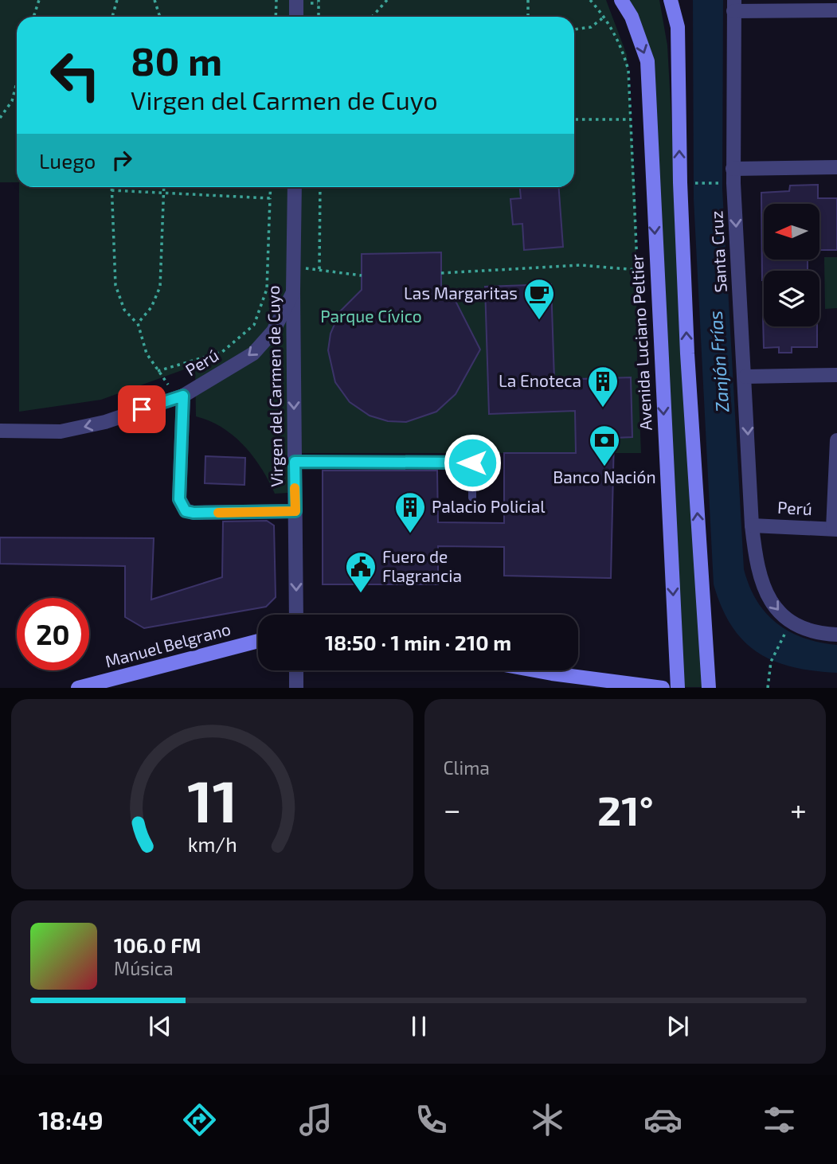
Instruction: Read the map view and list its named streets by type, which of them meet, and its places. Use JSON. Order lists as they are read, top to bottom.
{
  "streets": {
    "main road": ["Avenida Luciano Peltier", "Manuel Belgrano"],
    "street": ["Santa Cruz", "Perú", "Virgen del Carmen de Cuyo"]
  },
  "crossings": [
    ["Santa Cruz", "Perú"],
    ["Perú", "Virgen del Carmen de Cuyo"]
  ],
  "one_way": ["Santa Cruz", "Perú", "Virgen del Carmen de Cuyo"],
  "water": ["Zanjón Frías"],
  "parks": ["Parque Cívico"],
  "places": {
    "cafe": ["Las Margaritas"],
    "building": ["La Enoteca", "Palacio Policial"],
    "bank": ["Banco Nación"],
    "public building": ["Fuero de Flagrancia"]
  },
  "north": "left",
  "page": {
    "turn": ["80 m", "Virgen del Carmen de Cuyo"],
    "then": "Luego",
    "limit": "20",
    "trip": "18:50 · 1 min · 210 m",
    "tile": "Clima",
    "heat": ["−", "21°", "+"],
    "song": ["106.0 FM", "Música"],
    "tabs": "18:49",
    "gauge": ["11", "km/h"]
  }
}
